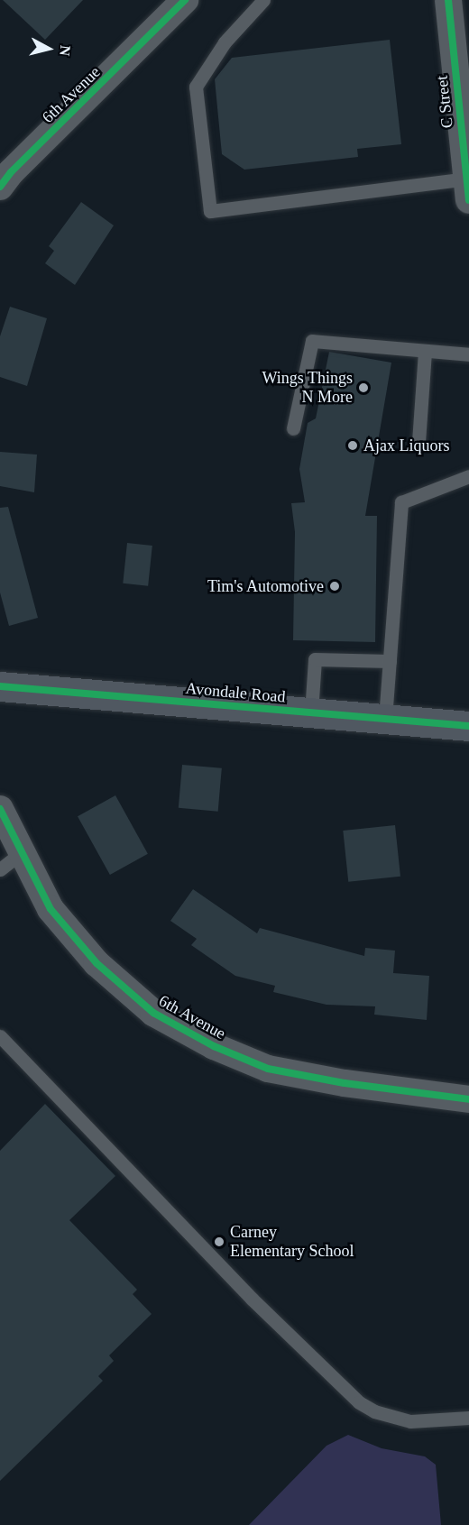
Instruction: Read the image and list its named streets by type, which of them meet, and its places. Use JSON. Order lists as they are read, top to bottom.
{
  "streets": {
    "street": ["6th Avenue", "C Street", "Avondale Road"]
  },
  "places": [
    "Wings Things N More",
    "Ajax Liquors",
    "Tim's Automotive",
    "Carney Elementary School"
  ],
  "north": "right"
}
